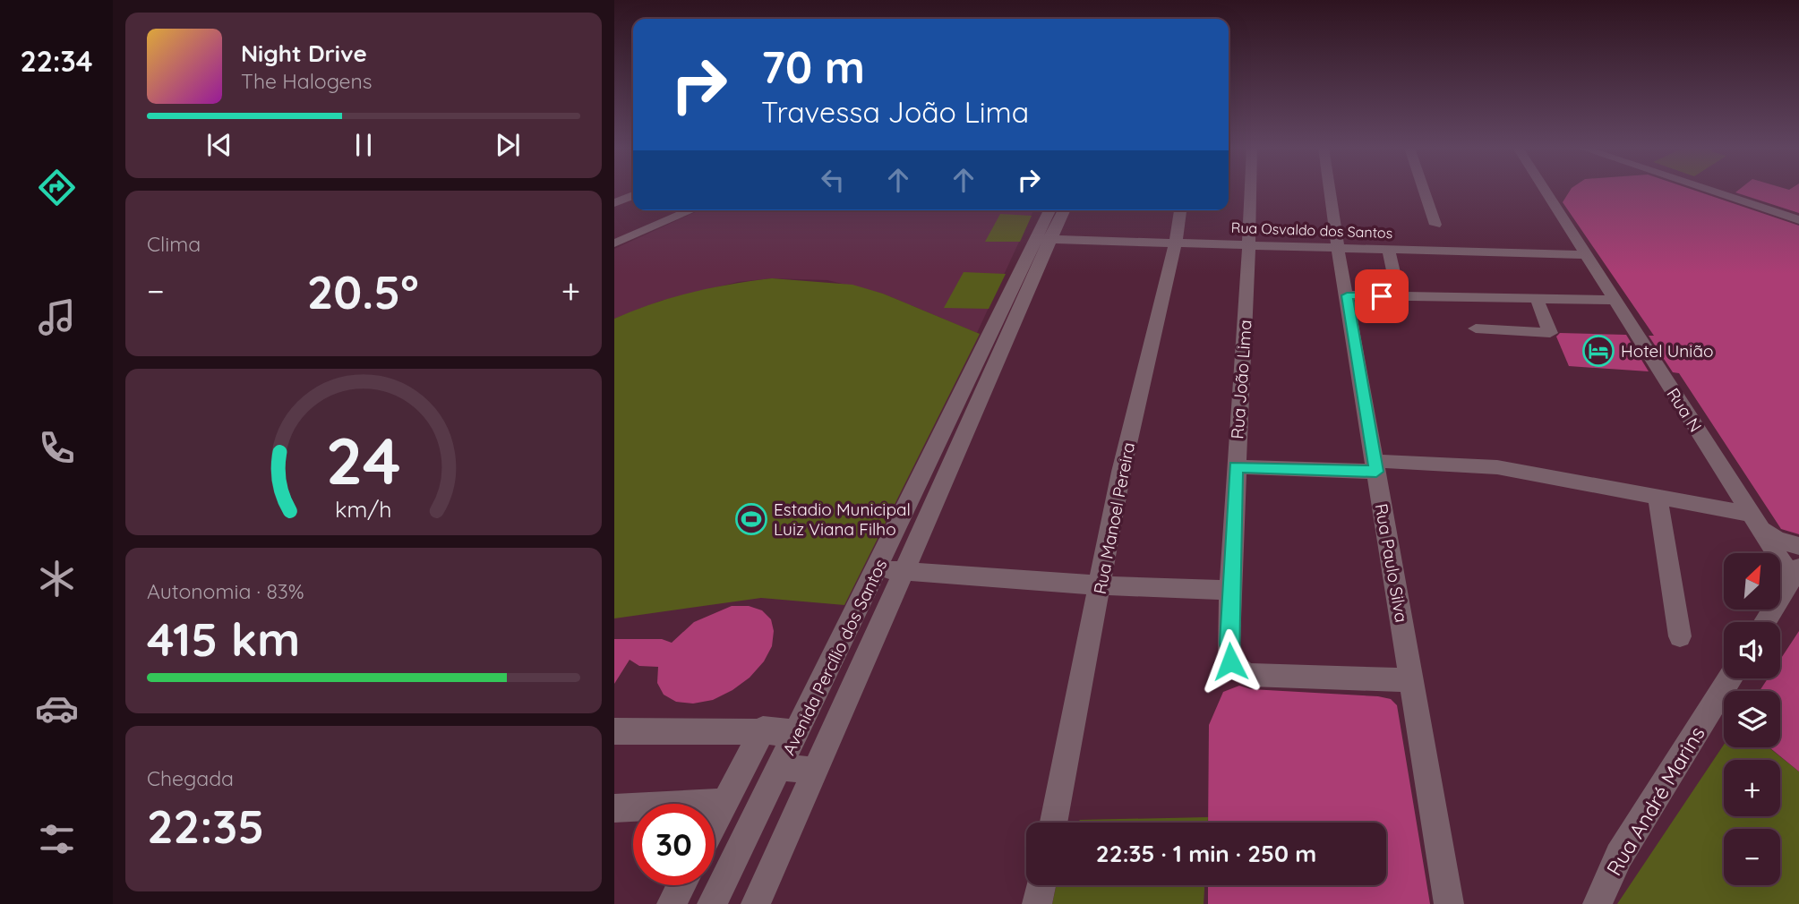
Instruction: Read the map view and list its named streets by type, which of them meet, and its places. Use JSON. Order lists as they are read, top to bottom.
{
  "streets": {
    "street": [
      "Rua Osvaldo dos Santos",
      "Rua João Lima",
      "Rua N",
      "Rua Manoel Pereira",
      "Rua Paulo Silva",
      "Avenida Percílio dos Santos",
      "Rua André Marins"
    ]
  },
  "crossings": [
    ["Rua Osvaldo dos Santos", "Rua João Lima"],
    ["Rua Osvaldo dos Santos", "Rua N"],
    ["Rua Osvaldo dos Santos", "Rua Manoel Pereira"],
    ["Rua Osvaldo dos Santos", "Rua Paulo Silva"],
    ["Rua Osvaldo dos Santos", "Avenida Percílio dos Santos"],
    ["Rua João Lima", "Rua Paulo Silva"]
  ],
  "places": {
    "hotel": ["Hotel União"],
    "sports": ["Estadio Municipal Luiz Viana Filho"]
  },
  "north": "top right",
  "page": {
    "tabs": "22:34",
    "turn": ["70 m", "Travessa João Lima"],
    "song": ["Night Drive", "The Halogens"],
    "tile": [
      "Clima",
      ["Autonomia · 83%", "415 km"],
      ["Chegada", "22:35"]
    ],
    "heat": ["−", "20.5°", "+"],
    "map_buttons": ["+", "−"],
    "limit": "30",
    "trip": "22:35 · 1 min · 250 m",
    "gauge": ["24", "km/h"]
  }
}
